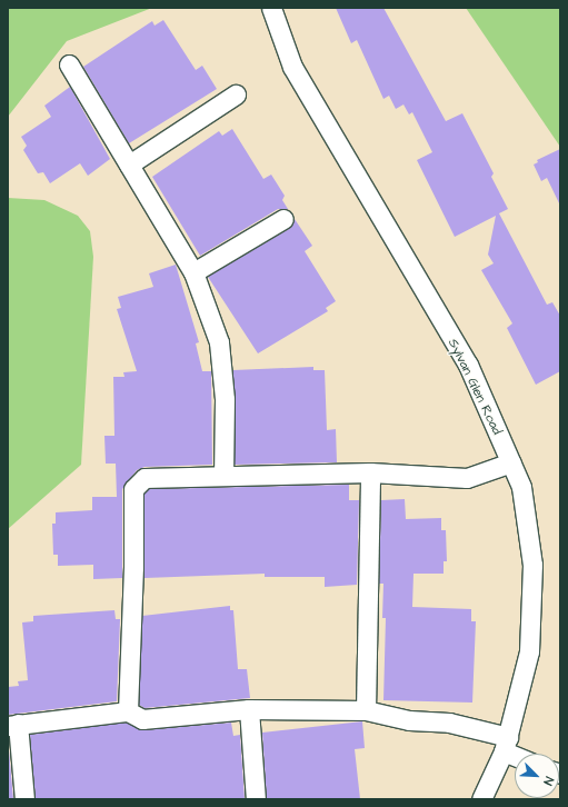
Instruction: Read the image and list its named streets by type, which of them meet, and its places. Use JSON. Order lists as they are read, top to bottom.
{
  "streets": {
    "street": ["Sylvan Glen Road"]
  },
  "north": "bottom right"
}
